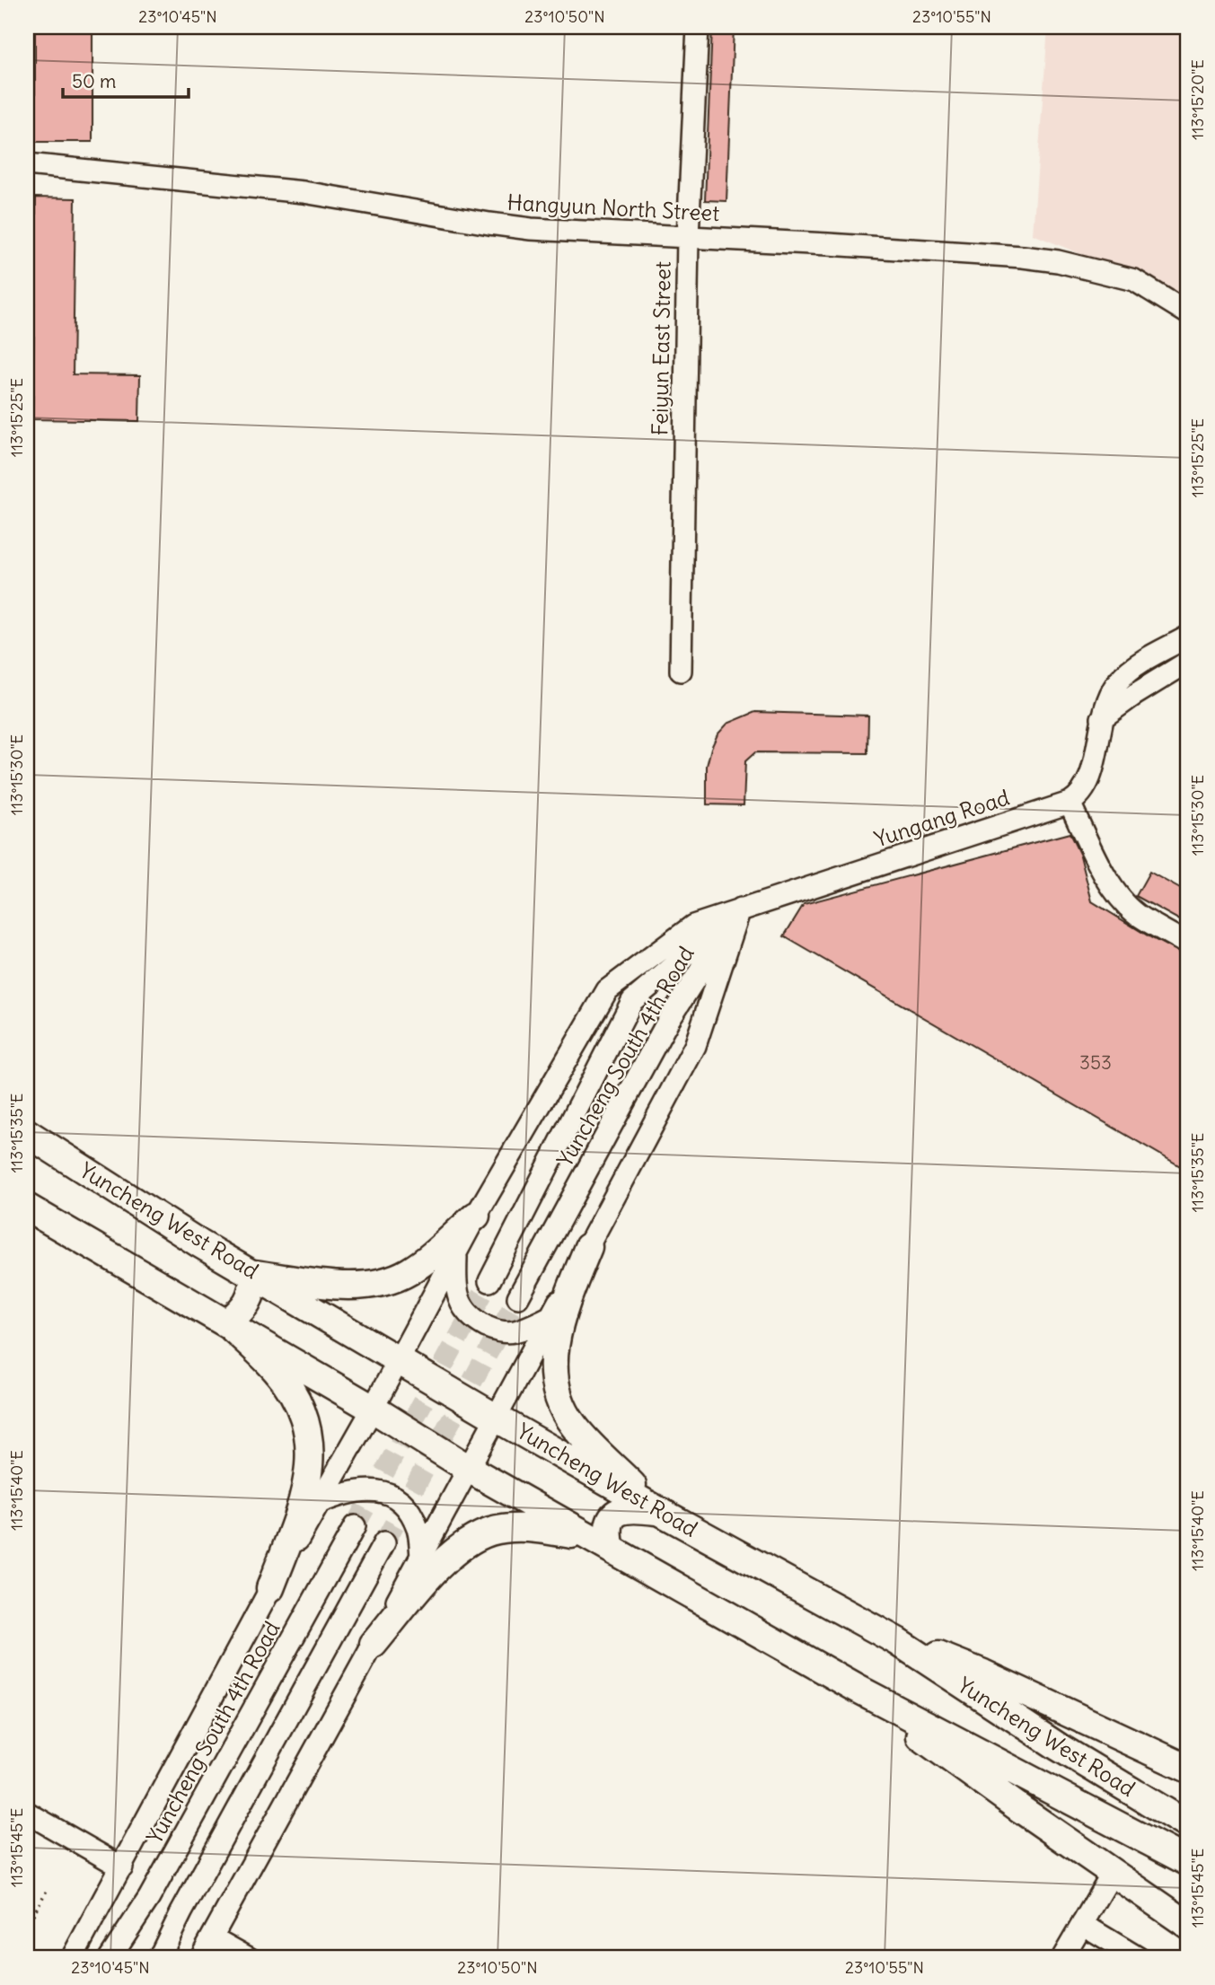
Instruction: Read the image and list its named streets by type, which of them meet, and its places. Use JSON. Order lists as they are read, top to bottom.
{
  "streets": {
    "main road": ["Yuncheng West Road"],
    "street": [
      "Hangyun North Street",
      "Feiyun East Street",
      "Yungang Road",
      "Yuncheng South 4th Road"
    ]
  },
  "crossings": [
    ["Hangyun North Street", "Feiyun East Street"],
    ["Yungang Road", "Yuncheng South 4th Road"],
    ["Yungang Road", "Yuncheng West Road"]
  ],
  "house_numbers": ["353"],
  "scale_bar": "50 m",
  "coordinates": [
    "23°10'45\"N",
    "23°10'50\"N",
    "23°10'55\"N",
    "113°15'20\"E",
    "113°15'25\"E",
    "113°15'30\"E",
    "113°15'35\"E",
    "113°15'40\"E",
    "113°15'45\"E"
  ]
}
